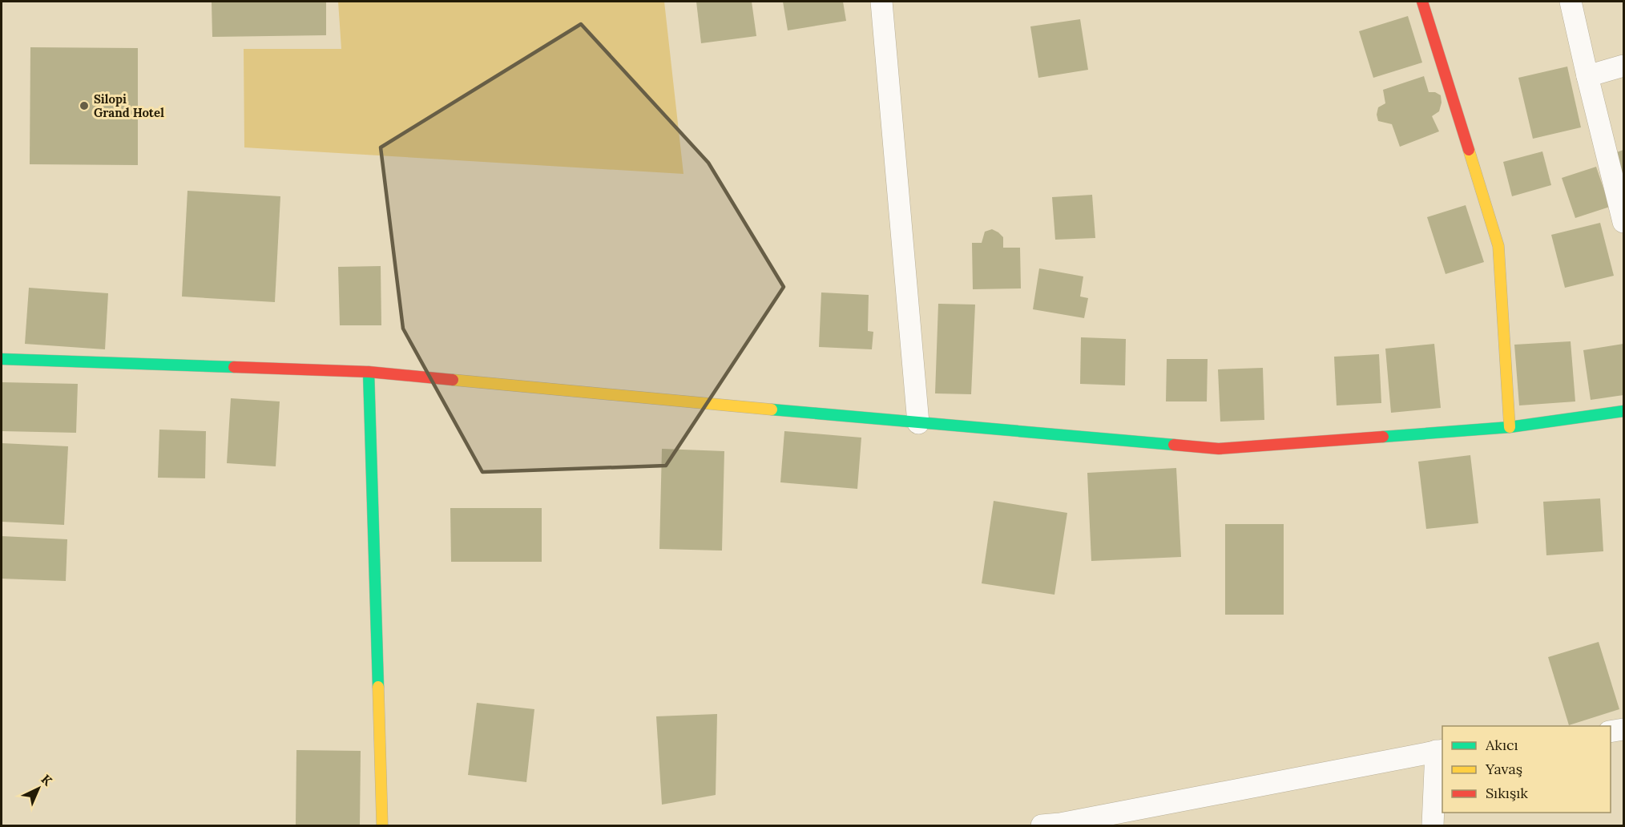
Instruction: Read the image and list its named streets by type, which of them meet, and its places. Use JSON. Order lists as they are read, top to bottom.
{
  "places": ["Silopi Grand Hotel"],
  "legend": ["Akıcı", "Yavaş", "Sıkışık"],
  "north": "top right"
}
